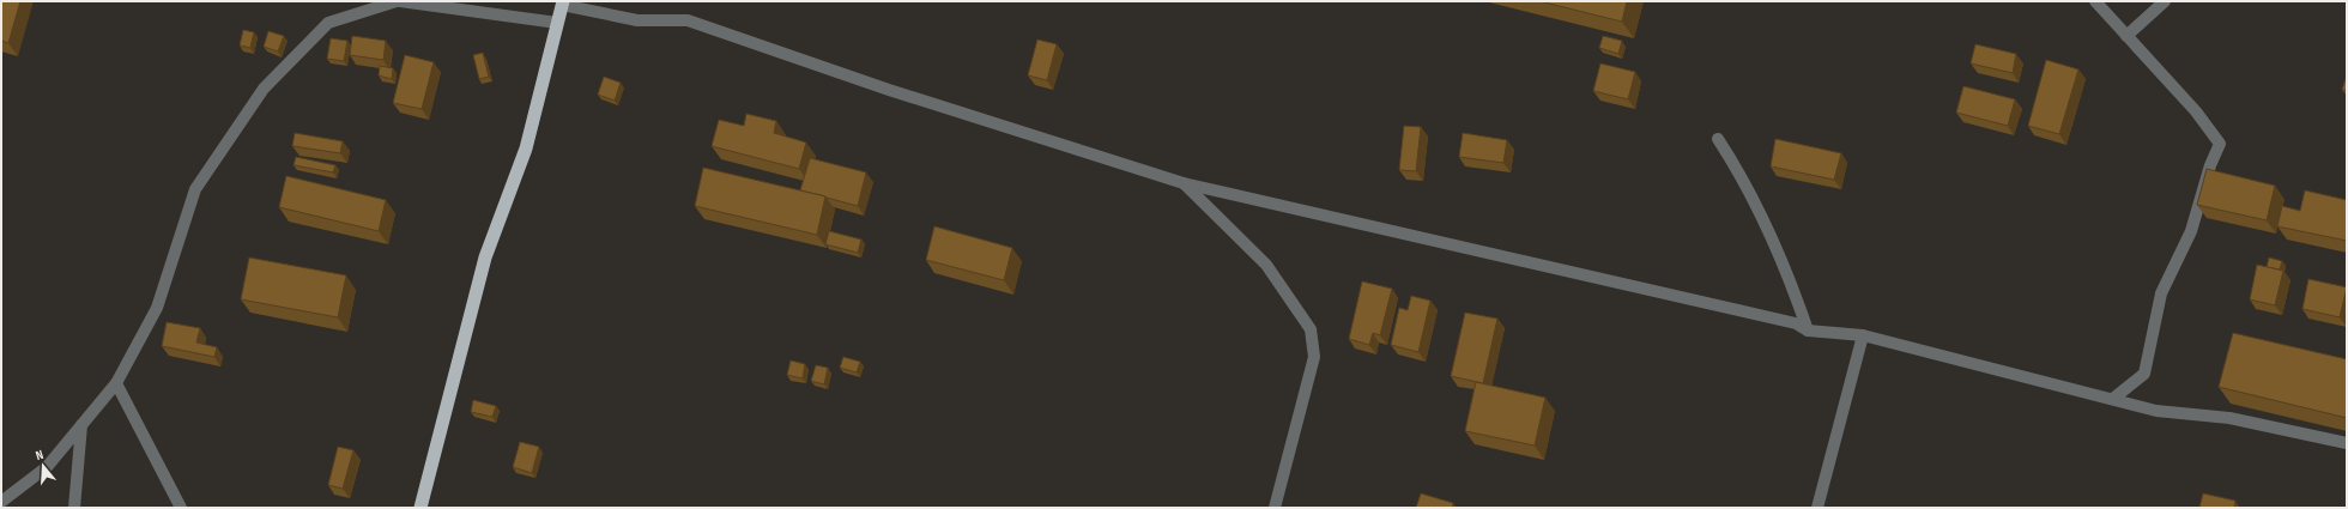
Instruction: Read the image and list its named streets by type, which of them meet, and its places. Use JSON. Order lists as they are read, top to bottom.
{
  "north": "top"
}
